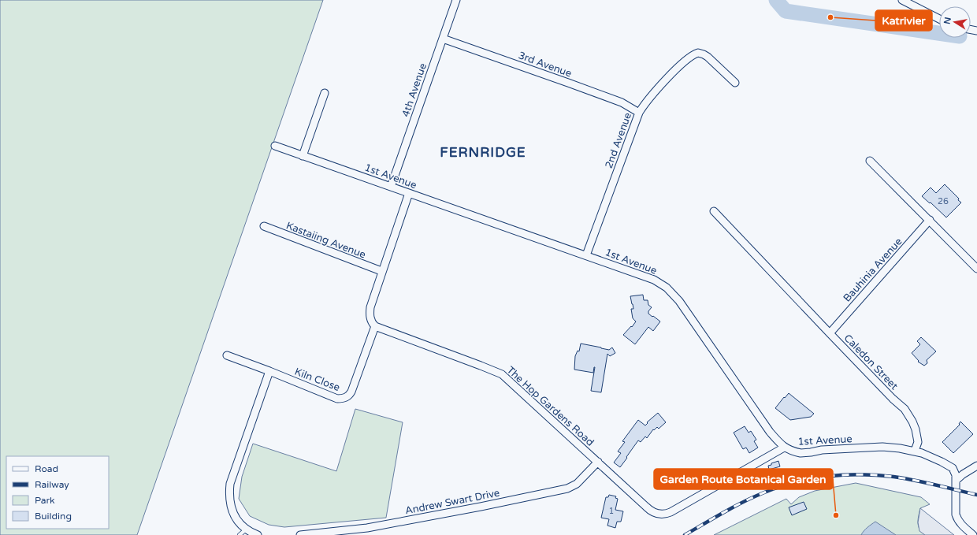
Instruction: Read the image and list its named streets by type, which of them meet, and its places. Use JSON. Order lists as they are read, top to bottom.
{
  "streets": {
    "street": [
      "3rd Avenue",
      "4th Avenue",
      "2nd Avenue",
      "1st Avenue",
      "Kastaiing Avenue",
      "Bauhinia Avenue",
      "Caledon Street",
      "Kiln Close",
      "The Hop Gardens Road",
      "Andrew Swart Drive"
    ]
  },
  "crossings": [
    ["3rd Avenue", "4th Avenue"],
    ["3rd Avenue", "2nd Avenue"],
    ["4th Avenue", "1st Avenue"],
    ["2nd Avenue", "1st Avenue"],
    ["1st Avenue", "Caledon Street"],
    ["1st Avenue", "The Hop Gardens Road"],
    ["Bauhinia Avenue", "Caledon Street"],
    ["Kiln Close", "The Hop Gardens Road"],
    ["The Hop Gardens Road", "Andrew Swart Drive"]
  ],
  "districts": ["FERNRIDGE"],
  "places": ["Katrivier", "Garden Route Botanical Garden"],
  "house_numbers": ["26", "1"],
  "legend": [
    "Road",
    "Railway",
    "Park",
    "Building"
  ],
  "north": "left"
}
